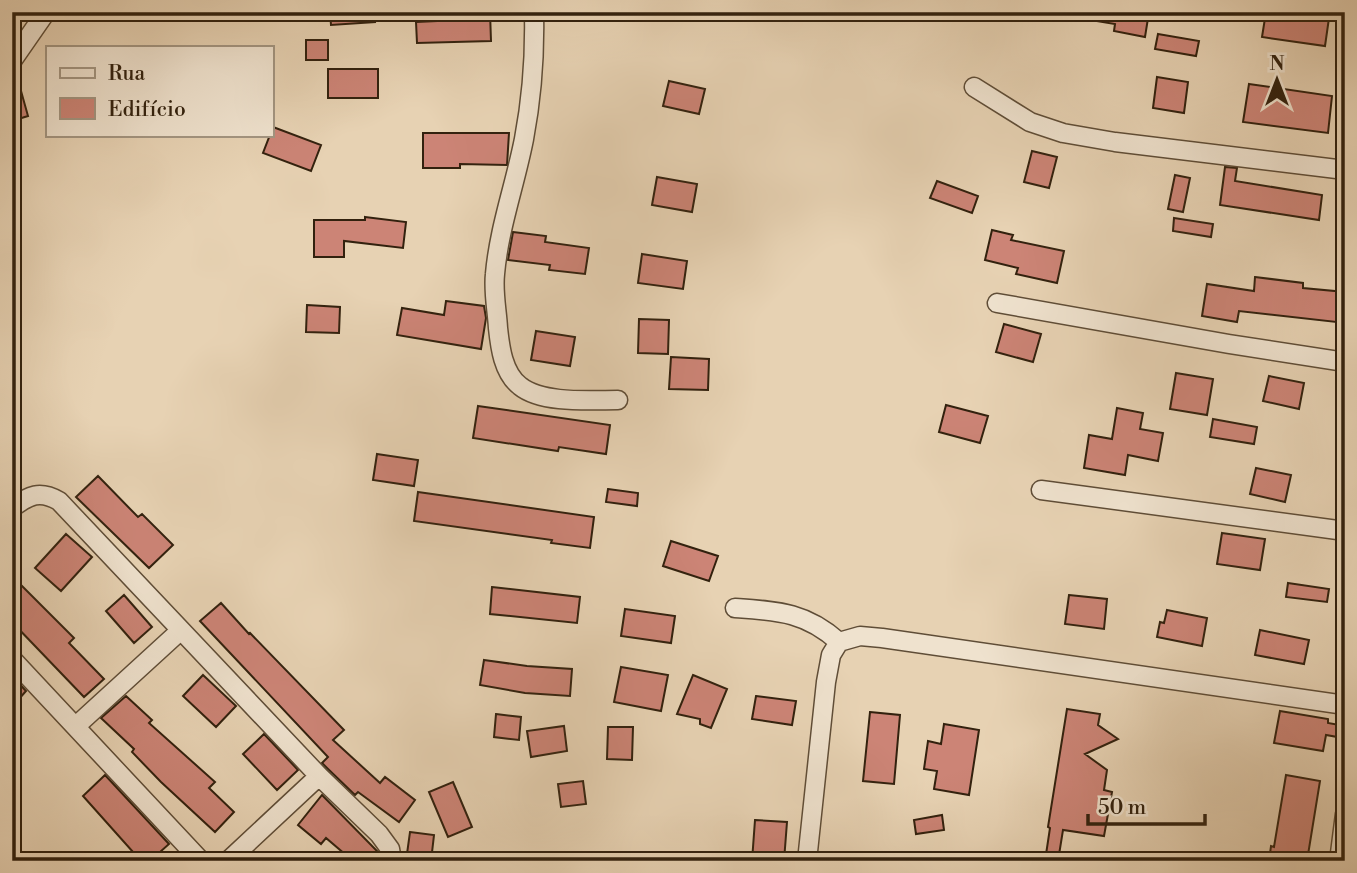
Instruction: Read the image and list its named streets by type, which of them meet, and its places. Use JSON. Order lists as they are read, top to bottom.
{
  "legend": ["Rua", "Edifício"],
  "scale_bar": "50 m",
  "north": "top"
}
